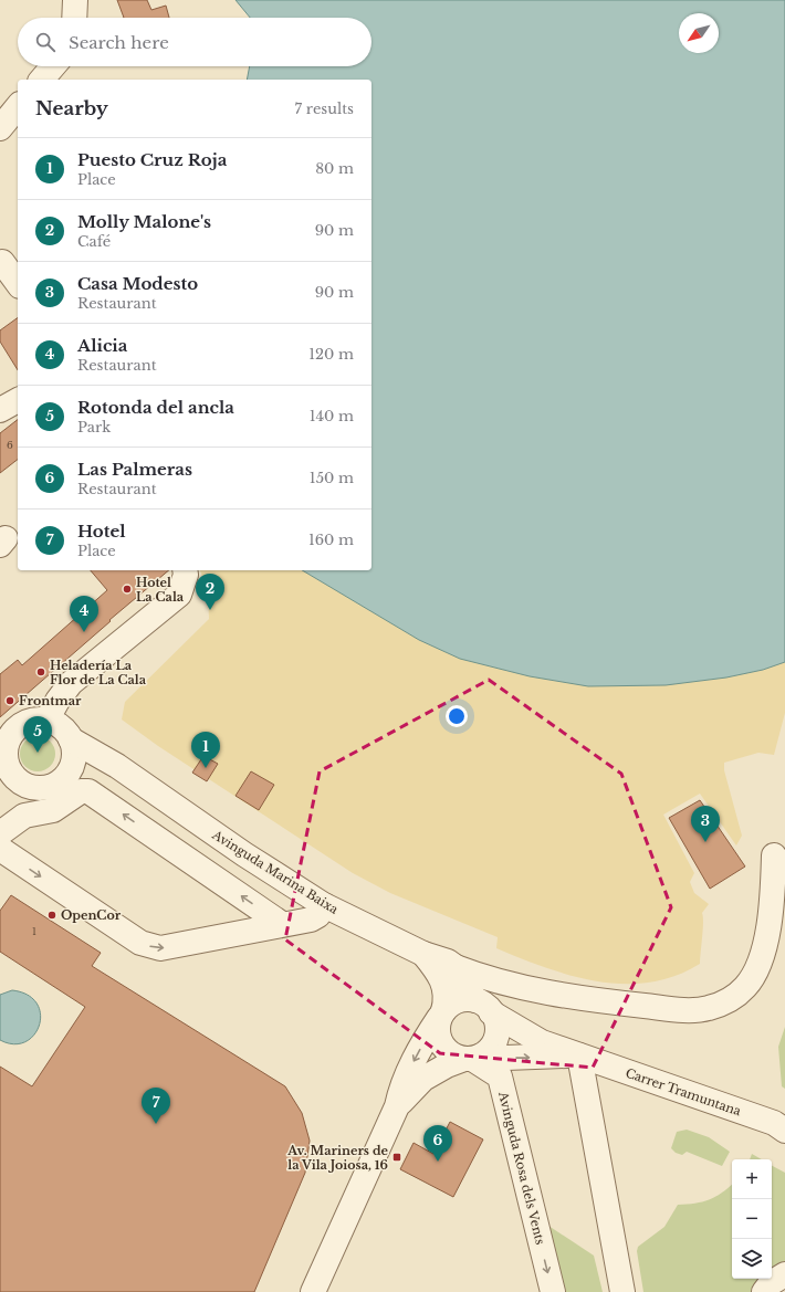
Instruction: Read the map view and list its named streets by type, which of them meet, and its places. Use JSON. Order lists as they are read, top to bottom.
{
  "streets": {
    "street": ["Avinguda Marina Baixa", "Carrer Tramuntana", "Avinguda Rosa dels Vents"]
  },
  "crossings": [
    ["Carrer Tramuntana", "Avinguda Rosa dels Vents"]
  ],
  "places": {
    "other": [
      "Hotel La Cala",
      "Heladería La Flor de La Cala",
      "Frontmar",
      "OpenCor"
    ],
    "transit": ["Av. Mariners de la Vila Joiosa, 16"]
  },
  "house_numbers": ["6", "1"],
  "north": "bottom left",
  "page": {
    "search": "Search here",
    "heading": ["Nearby", "7 results"],
    "list": [
      {
        "mark": "1",
        "name": "Puesto Cruz Roja",
        "note": "Place",
        "value": "80 m"
      },
      {
        "mark": "2",
        "name": "Molly Malone's",
        "note": "Café",
        "value": "90 m"
      },
      {
        "mark": "3",
        "name": "Casa Modesto",
        "note": "Restaurant",
        "value": "90 m"
      },
      {
        "mark": "4",
        "name": "Alicia",
        "note": "Restaurant",
        "value": "120 m"
      },
      {
        "mark": "5",
        "name": "Rotonda del ancla",
        "note": "Park",
        "value": "140 m"
      },
      {
        "mark": "6",
        "name": "Las Palmeras",
        "note": "Restaurant",
        "value": "150 m"
      },
      {
        "mark": "7",
        "name": "Hotel",
        "note": "Place",
        "value": "160 m"
      }
    ],
    "pins": [
      "2",
      "4",
      "5",
      "1",
      "3",
      "7",
      "6"
    ],
    "map_buttons": ["+", "−"]
  }
}
